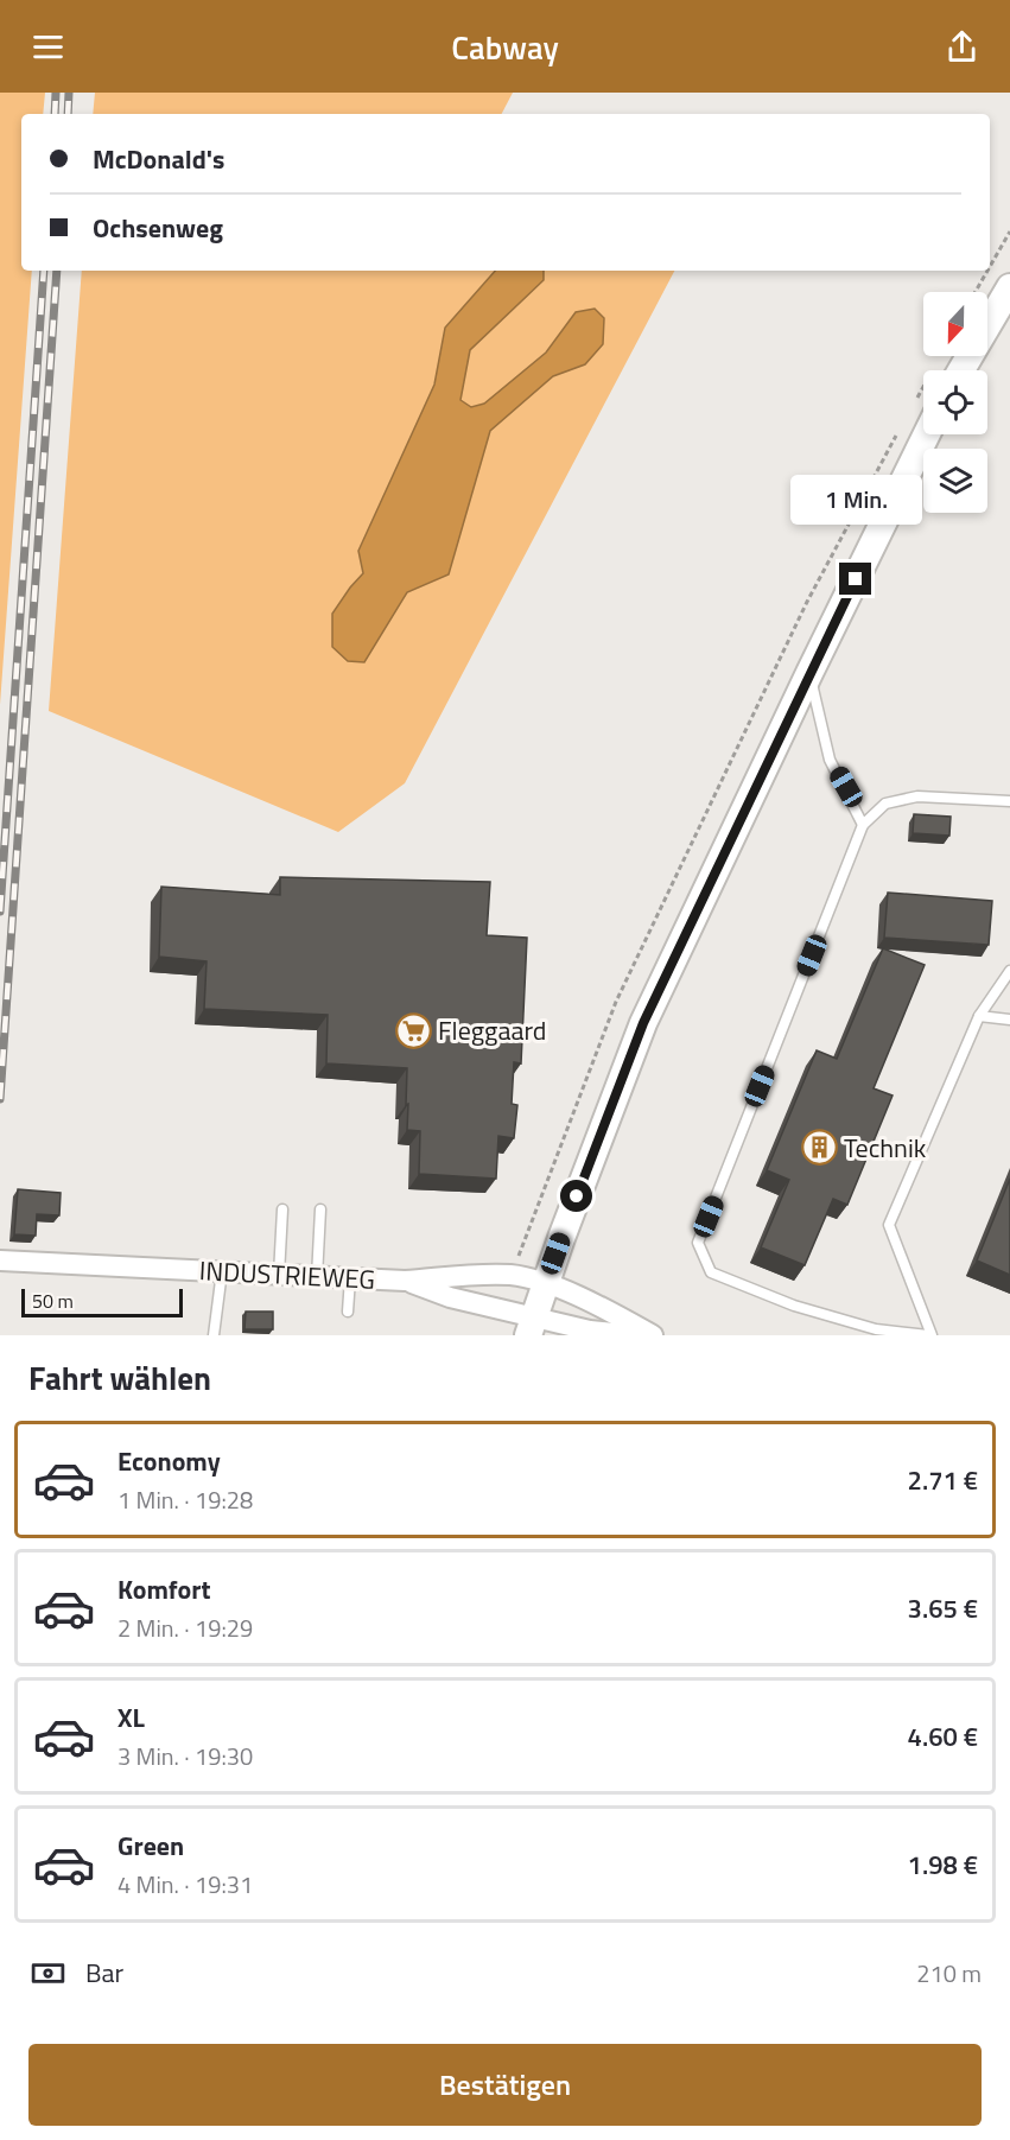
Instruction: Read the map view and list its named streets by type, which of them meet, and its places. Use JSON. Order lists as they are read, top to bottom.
{
  "streets": {
    "street": ["INDUSTRIEWEG"]
  },
  "places": {
    "supermarket": ["Fleggaard"],
    "building": ["Technik"]
  },
  "scale_bar": "50 m",
  "north": "bottom",
  "page": {
    "header": "Cabway",
    "banner": ["McDonald's", "Ochsenweg"],
    "bubble": "1 Min.",
    "scale": "50 m",
    "heading": "Fahrt wählen",
    "list": [
      {
        "name": "Economy",
        "note": "1 Min. · 19:28",
        "value": "2.71 €"
      },
      {
        "name": "Komfort",
        "note": "2 Min. · 19:29",
        "value": "3.65 €"
      },
      {
        "name": "XL",
        "note": "3 Min. · 19:30",
        "value": "4.60 €"
      },
      {
        "name": "Green",
        "note": "4 Min. · 19:31",
        "value": "1.98 €"
      }
    ],
    "pay": ["Bar", "210 m"],
    "buttons": "Bestätigen"
  }
}
